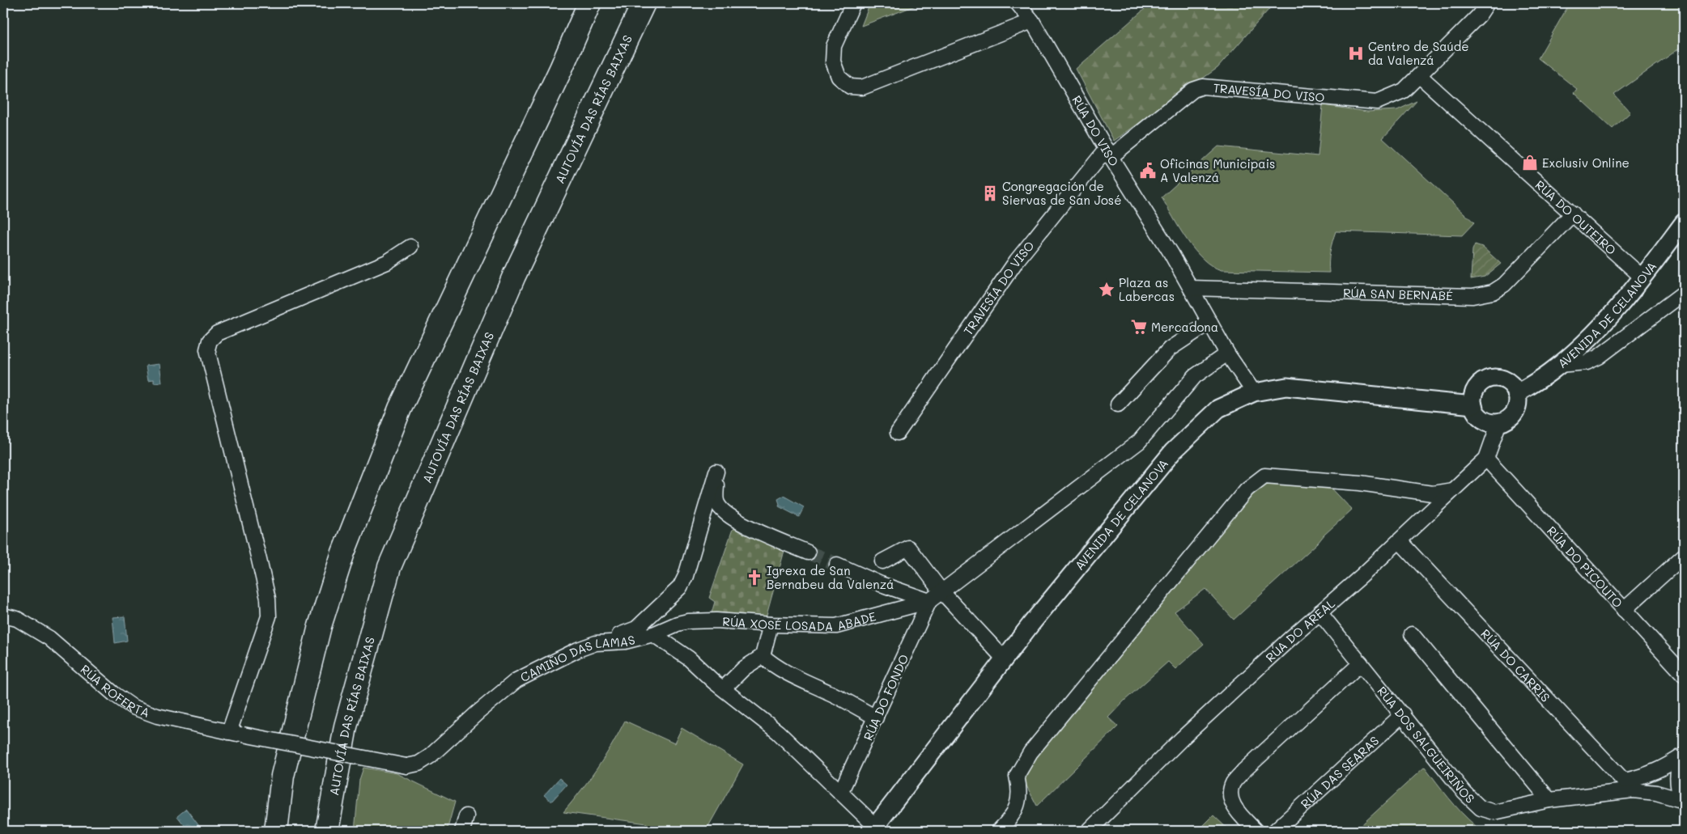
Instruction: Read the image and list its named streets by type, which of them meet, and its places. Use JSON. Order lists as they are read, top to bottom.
{
  "streets": {
    "highway": ["AUTOVÍA DAS RÍAS BAIXAS"],
    "street": [
      "TRAVESÍA DO VISO",
      "RÚA DO VISO",
      "RÚA DO OUTEIRO",
      "RÚA SAN BERNABÉ",
      "AVENIDA DE CELANOVA",
      "RÚA DO PICOUTO",
      "RÚA XOSÉ LOSADA ABADE",
      "RÚA DO AREAL",
      "CAMIÑO DAS LAMAS",
      "RÚA DO CARRIS",
      "RÚA ROFERTA",
      "RÚA DO FONDO",
      "RÚA DOS SALGUEIRIÑOS",
      "RÚA DAS SEARAS"
    ]
  },
  "crossings": [
    ["TRAVESÍA DO VISO", "RÚA DO VISO"],
    ["TRAVESÍA DO VISO", "RÚA DO OUTEIRO"],
    ["RÚA DO VISO", "RÚA SAN BERNABÉ"],
    ["RÚA DO VISO", "AVENIDA DE CELANOVA"],
    ["RÚA DO VISO", "RÚA XOSÉ LOSADA ABADE"],
    ["RÚA DO OUTEIRO", "RÚA SAN BERNABÉ"],
    ["RÚA DO OUTEIRO", "AVENIDA DE CELANOVA"],
    ["AVENIDA DE CELANOVA", "RÚA DO AREAL"],
    ["RÚA DO PICOUTO", "RÚA DO AREAL"],
    ["RÚA XOSÉ LOSADA ABADE", "CAMIÑO DAS LAMAS"],
    ["RÚA XOSÉ LOSADA ABADE", "RÚA DO FONDO"],
    ["RÚA DO AREAL", "RÚA DO CARRIS"],
    ["RÚA DO AREAL", "RÚA DOS SALGUEIRIÑOS"],
    ["CAMIÑO DAS LAMAS", "RÚA ROFERTA"],
    ["RÚA DO CARRIS", "RÚA DOS SALGUEIRIÑOS"],
    ["RÚA DOS SALGUEIRIÑOS", "RÚA DAS SEARAS"]
  ],
  "places": {
    "hospital": ["Centro de Saúde da Valenzá"],
    "shop": ["Exclusiv Online"],
    "public building": ["Oficinas Municipais A Valenzá"],
    "building": ["Congregación de Siervas de San José"],
    "place": ["Plaza as Labercas"],
    "supermarket": ["Mercadona"],
    "church": ["Igrexa de San Bernabeu da Valenzá"]
  }
}
